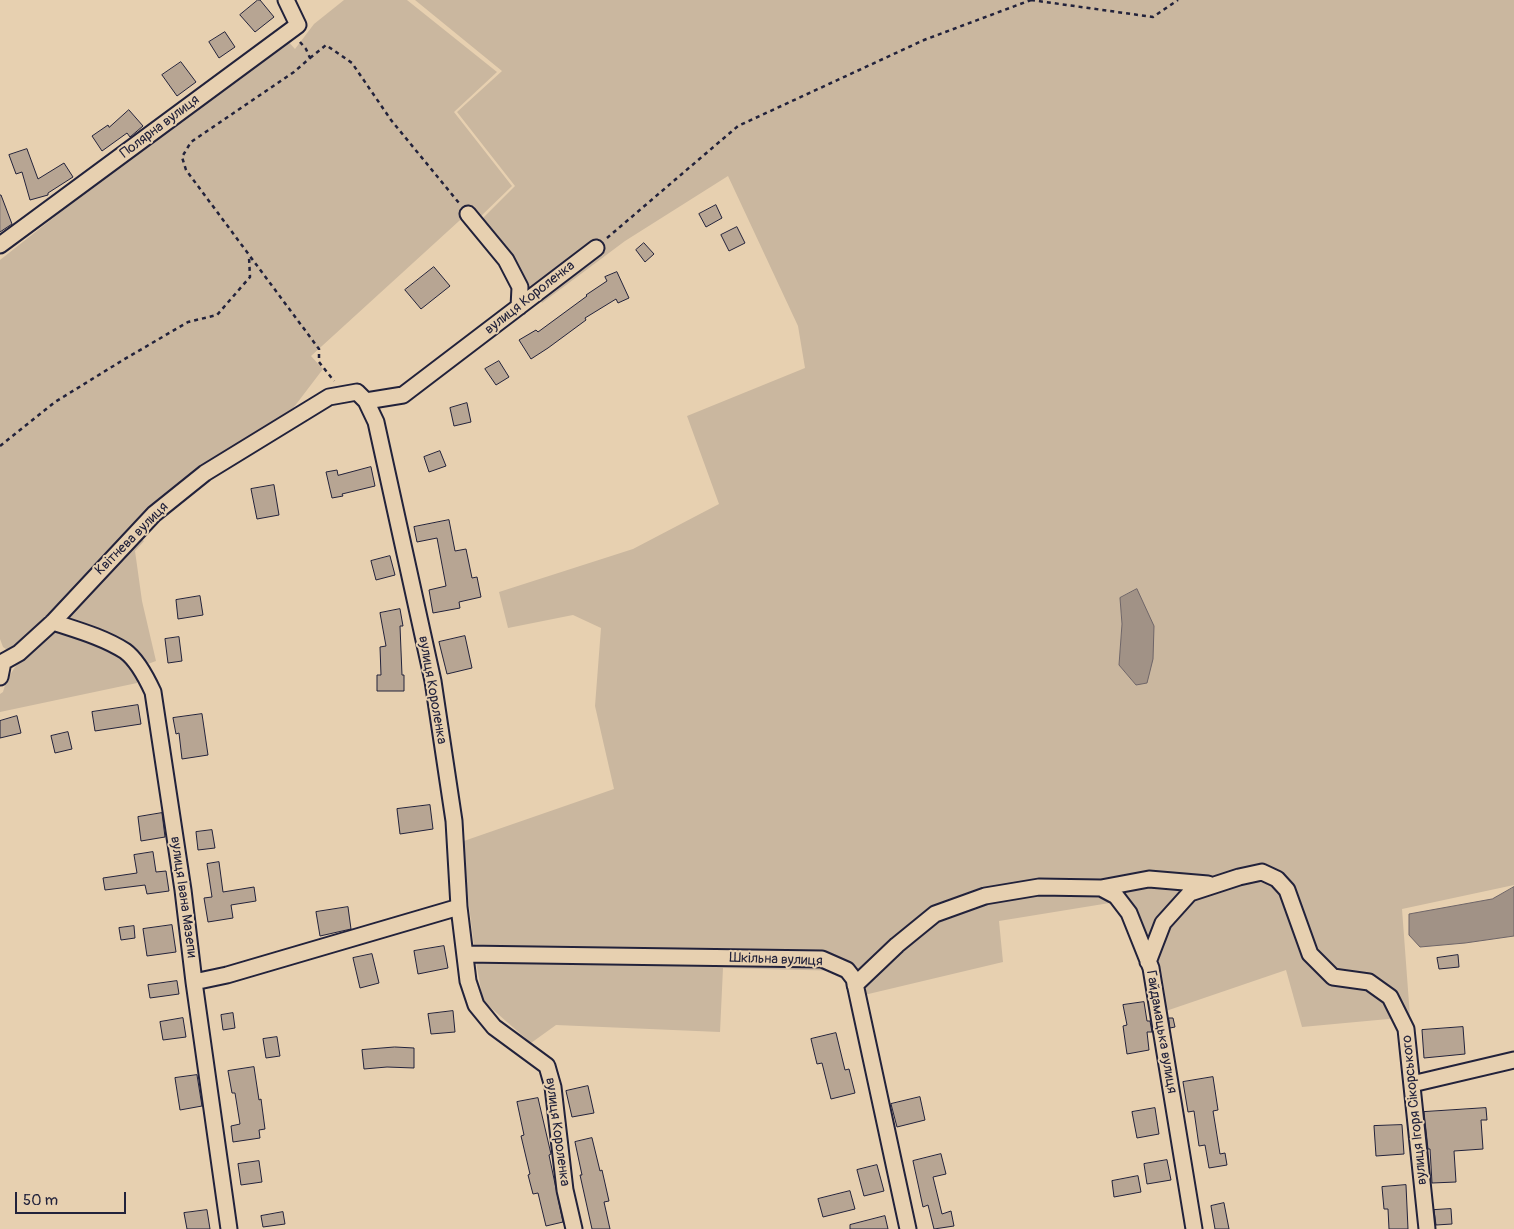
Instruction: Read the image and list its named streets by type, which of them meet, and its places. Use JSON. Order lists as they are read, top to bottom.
{
  "streets": {
    "street": [
      "Полярна вулиця",
      "вулиця Короленка",
      "Квітнева вулиця",
      "вулиця Івана Мазепи",
      "Шкільна вулиця",
      "Гайдамацька вулиця",
      "вулиця Ігоря Сікорського"
    ]
  },
  "crossings": [
    ["вулиця Короленка", "Квітнева вулиця"],
    ["вулиця Короленка", "Шкільна вулиця"],
    ["Квітнева вулиця", "вулиця Івана Мазепи"],
    ["Гайдамацька вулиця", "вулиця Ігоря Сікорського"]
  ],
  "scale_bar": "50 m"
}
